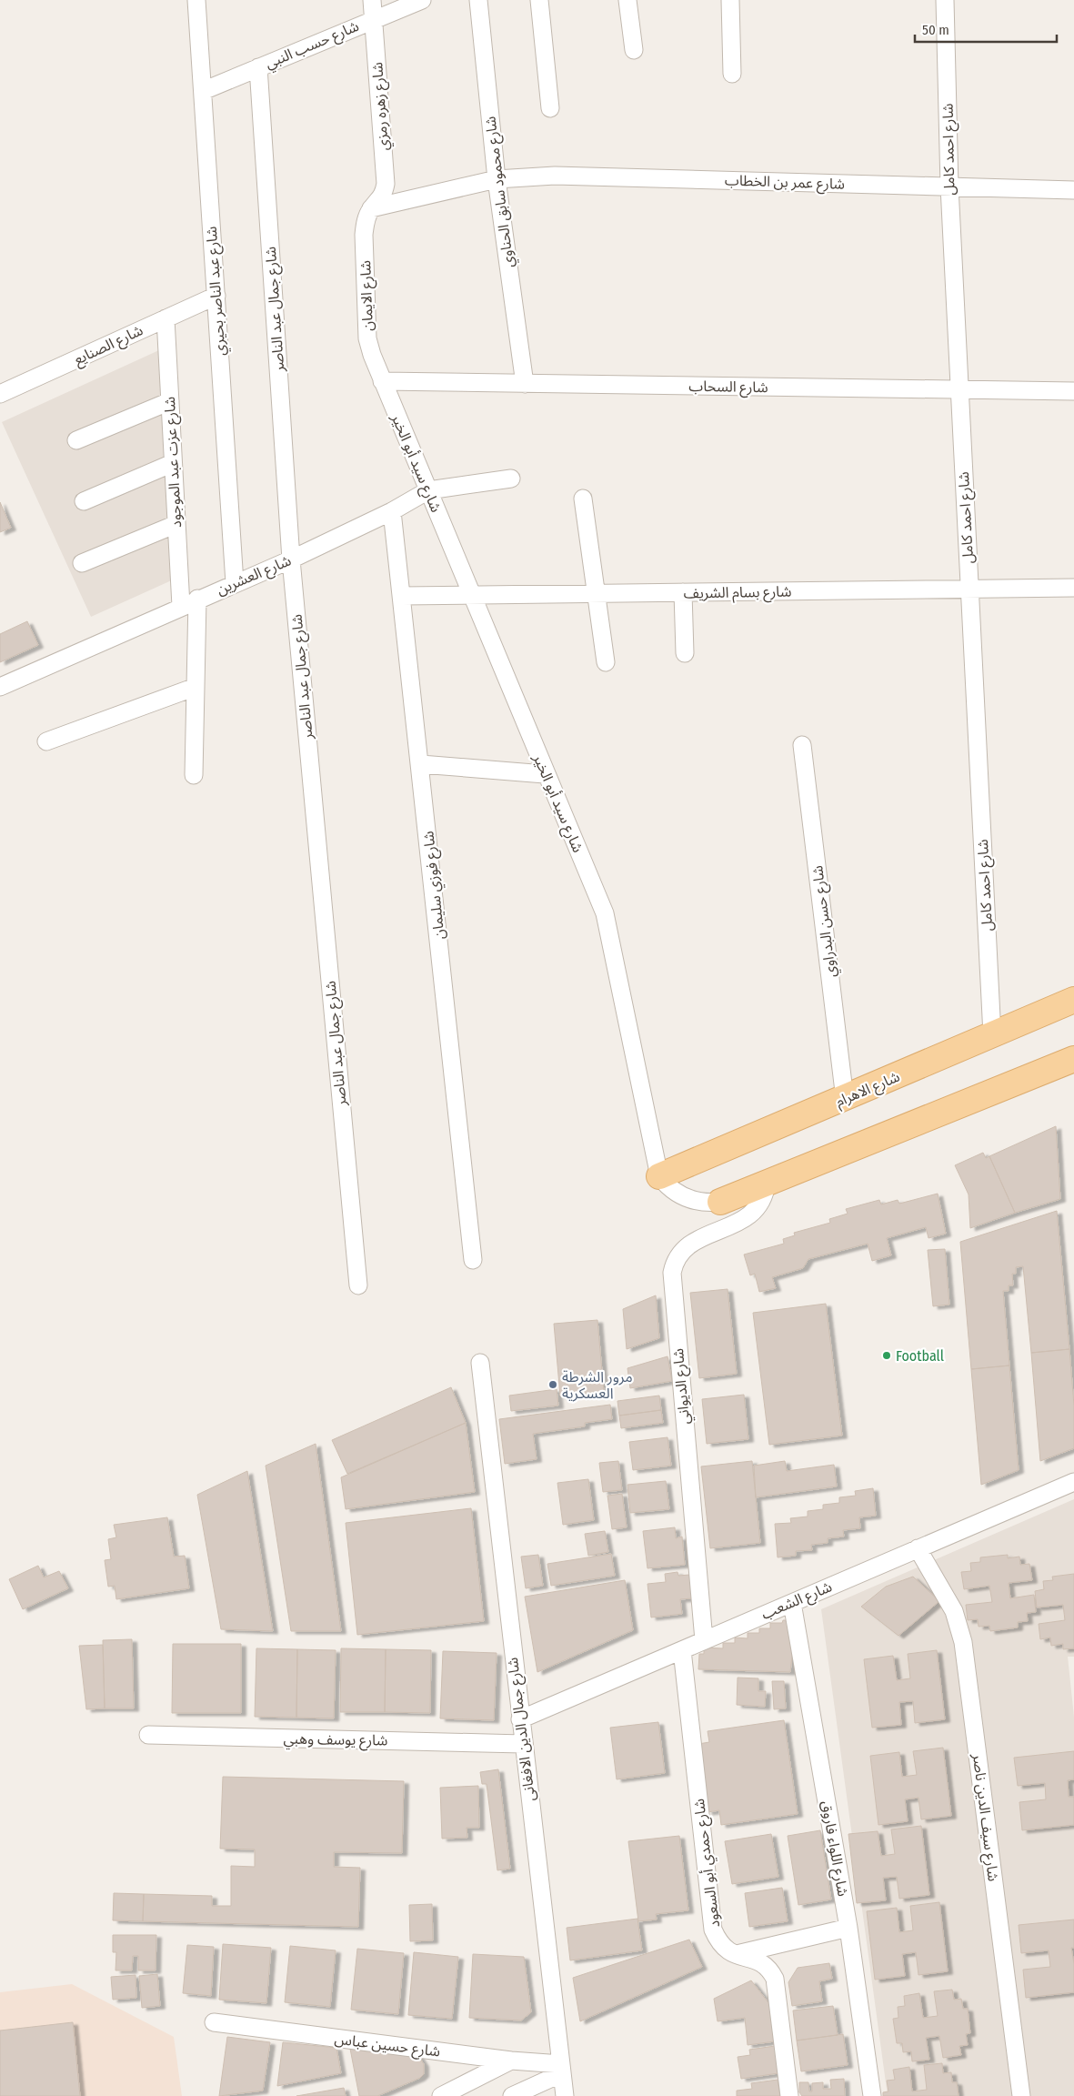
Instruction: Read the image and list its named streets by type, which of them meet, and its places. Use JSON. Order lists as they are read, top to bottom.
{
  "streets": {
    "main road": ["شارع الاهرام"],
    "street": [
      "شارع حسب النبي",
      "شارع زهره رمزي",
      "شارع احمد كامل",
      "شارع عمر بن الخطاب",
      "شارع محمود سابق الحناوي",
      "شارع عبد الناصر بحيري",
      "شارع الايمان",
      "شارع جمال عبد الناصر",
      "شارع الصنايع",
      "شارع السحاب",
      "شارع عزت عبد الموجود",
      "شارع سيد أبو الخير",
      "شارع العشرين",
      "شارع بسام الشريف",
      "شارع فوزي سليمان",
      "شارع حسن البدراوي",
      "شارع الديواني",
      "شارع الشعب",
      "شارع جمال الدين الافغانى",
      "شارع يوسف وهبي",
      "شارع سيف الدين ناصر",
      "شارع اللواء فاروق",
      "شارع حمدي أبو السعود",
      "شارع حسين عباس"
    ]
  },
  "crossings": [
    ["شارع حسب النبي", "شارع زهره رمزي"],
    ["شارع حسب النبي", "شارع عبد الناصر بحيري"],
    ["شارع حسب النبي", "شارع جمال عبد الناصر"],
    ["شارع زهره رمزي", "شارع عمر بن الخطاب"],
    ["شارع زهره رمزي", "شارع الايمان"],
    ["شارع احمد كامل", "شارع عمر بن الخطاب"],
    ["شارع احمد كامل", "شارع السحاب"],
    ["شارع احمد كامل", "شارع بسام الشريف"],
    ["شارع احمد كامل", "شارع الاهرام"],
    ["شارع عمر بن الخطاب", "شارع محمود سابق الحناوي"],
    ["شارع عمر بن الخطاب", "شارع الايمان"],
    ["شارع محمود سابق الحناوي", "شارع السحاب"],
    ["شارع عبد الناصر بحيري", "شارع الصنايع"],
    ["شارع عبد الناصر بحيري", "شارع العشرين"],
    ["شارع الايمان", "شارع السحاب"],
    ["شارع الايمان", "شارع سيد أبو الخير"],
    ["شارع جمال عبد الناصر", "شارع العشرين"],
    ["شارع الصنايع", "شارع عزت عبد الموجود"],
    ["شارع السحاب", "شارع سيد أبو الخير"],
    ["شارع عزت عبد الموجود", "شارع العشرين"],
    ["شارع سيد أبو الخير", "شارع العشرين"],
    ["شارع سيد أبو الخير", "شارع بسام الشريف"],
    ["شارع سيد أبو الخير", "شارع الاهرام"],
    ["شارع العشرين", "شارع فوزي سليمان"],
    ["شارع بسام الشريف", "شارع فوزي سليمان"],
    ["شارع حسن البدراوي", "شارع الاهرام"],
    ["شارع الديواني", "شارع الشعب"],
    ["شارع الشعب", "شارع جمال الدين الافغانى"],
    ["شارع الشعب", "شارع سيف الدين ناصر"],
    ["شارع الشعب", "شارع اللواء فاروق"],
    ["شارع الشعب", "شارع حمدي أبو السعود"],
    ["شارع جمال الدين الافغانى", "شارع يوسف وهبي"],
    ["شارع جمال الدين الافغانى", "شارع حسين عباس"]
  ],
  "places": ["Football", "مرور الشرطة العسكرية"],
  "scale_bar": "50 m"
}
